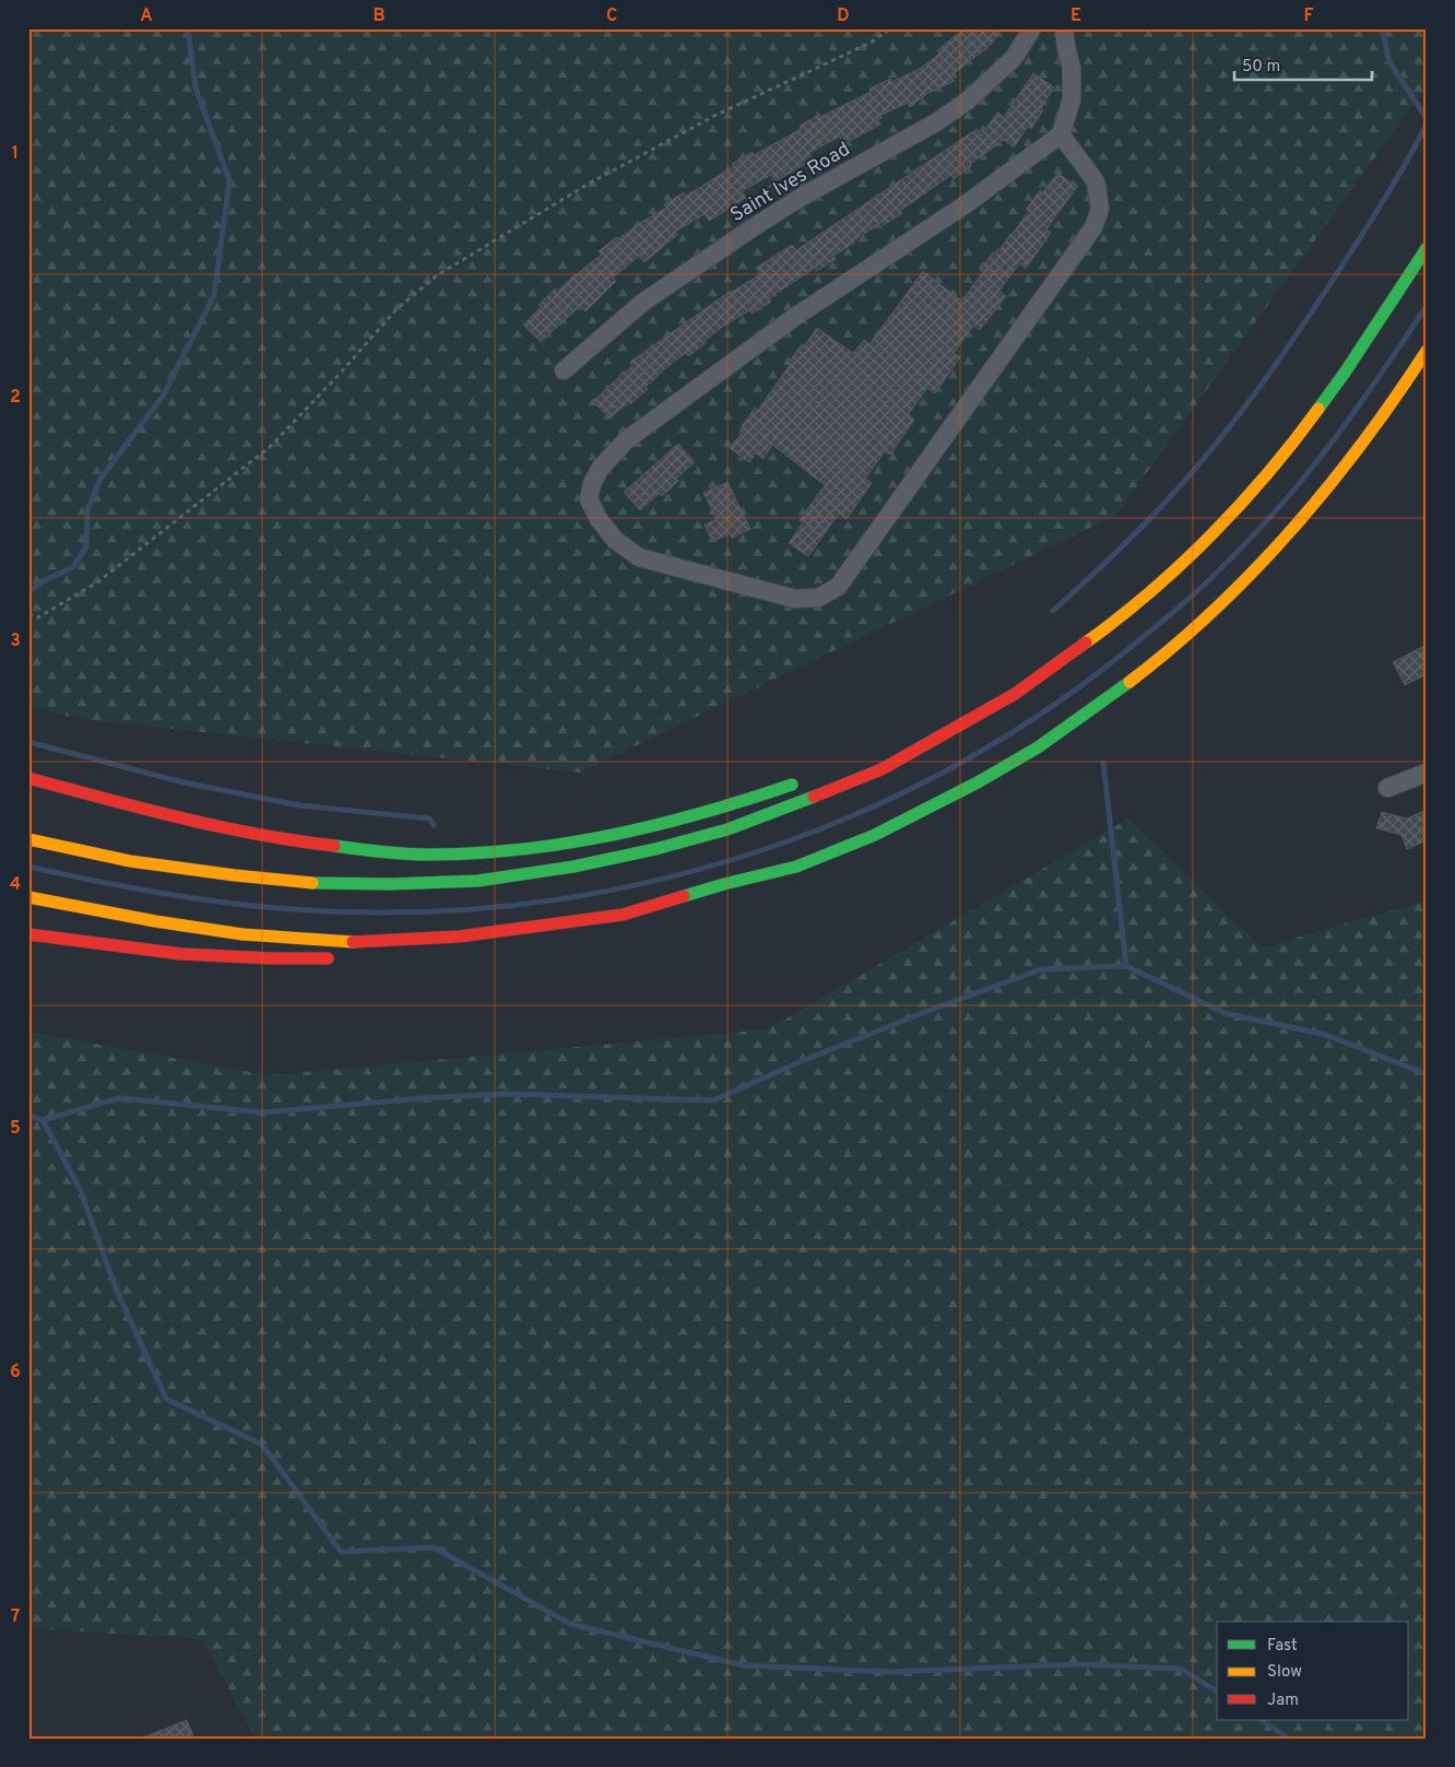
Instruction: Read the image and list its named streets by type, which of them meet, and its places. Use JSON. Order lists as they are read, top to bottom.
{
  "streets": {
    "street": ["Saint Ives Road"]
  },
  "legend": ["Fast", "Slow", "Jam"],
  "scale_bar": "50 m",
  "grid": {
    "columns": [
      "A",
      "B",
      "C",
      "D",
      "E",
      "F"
    ],
    "rows": [
      "1",
      "2",
      "3",
      "4",
      "5",
      "6",
      "7"
    ]
  }
}
